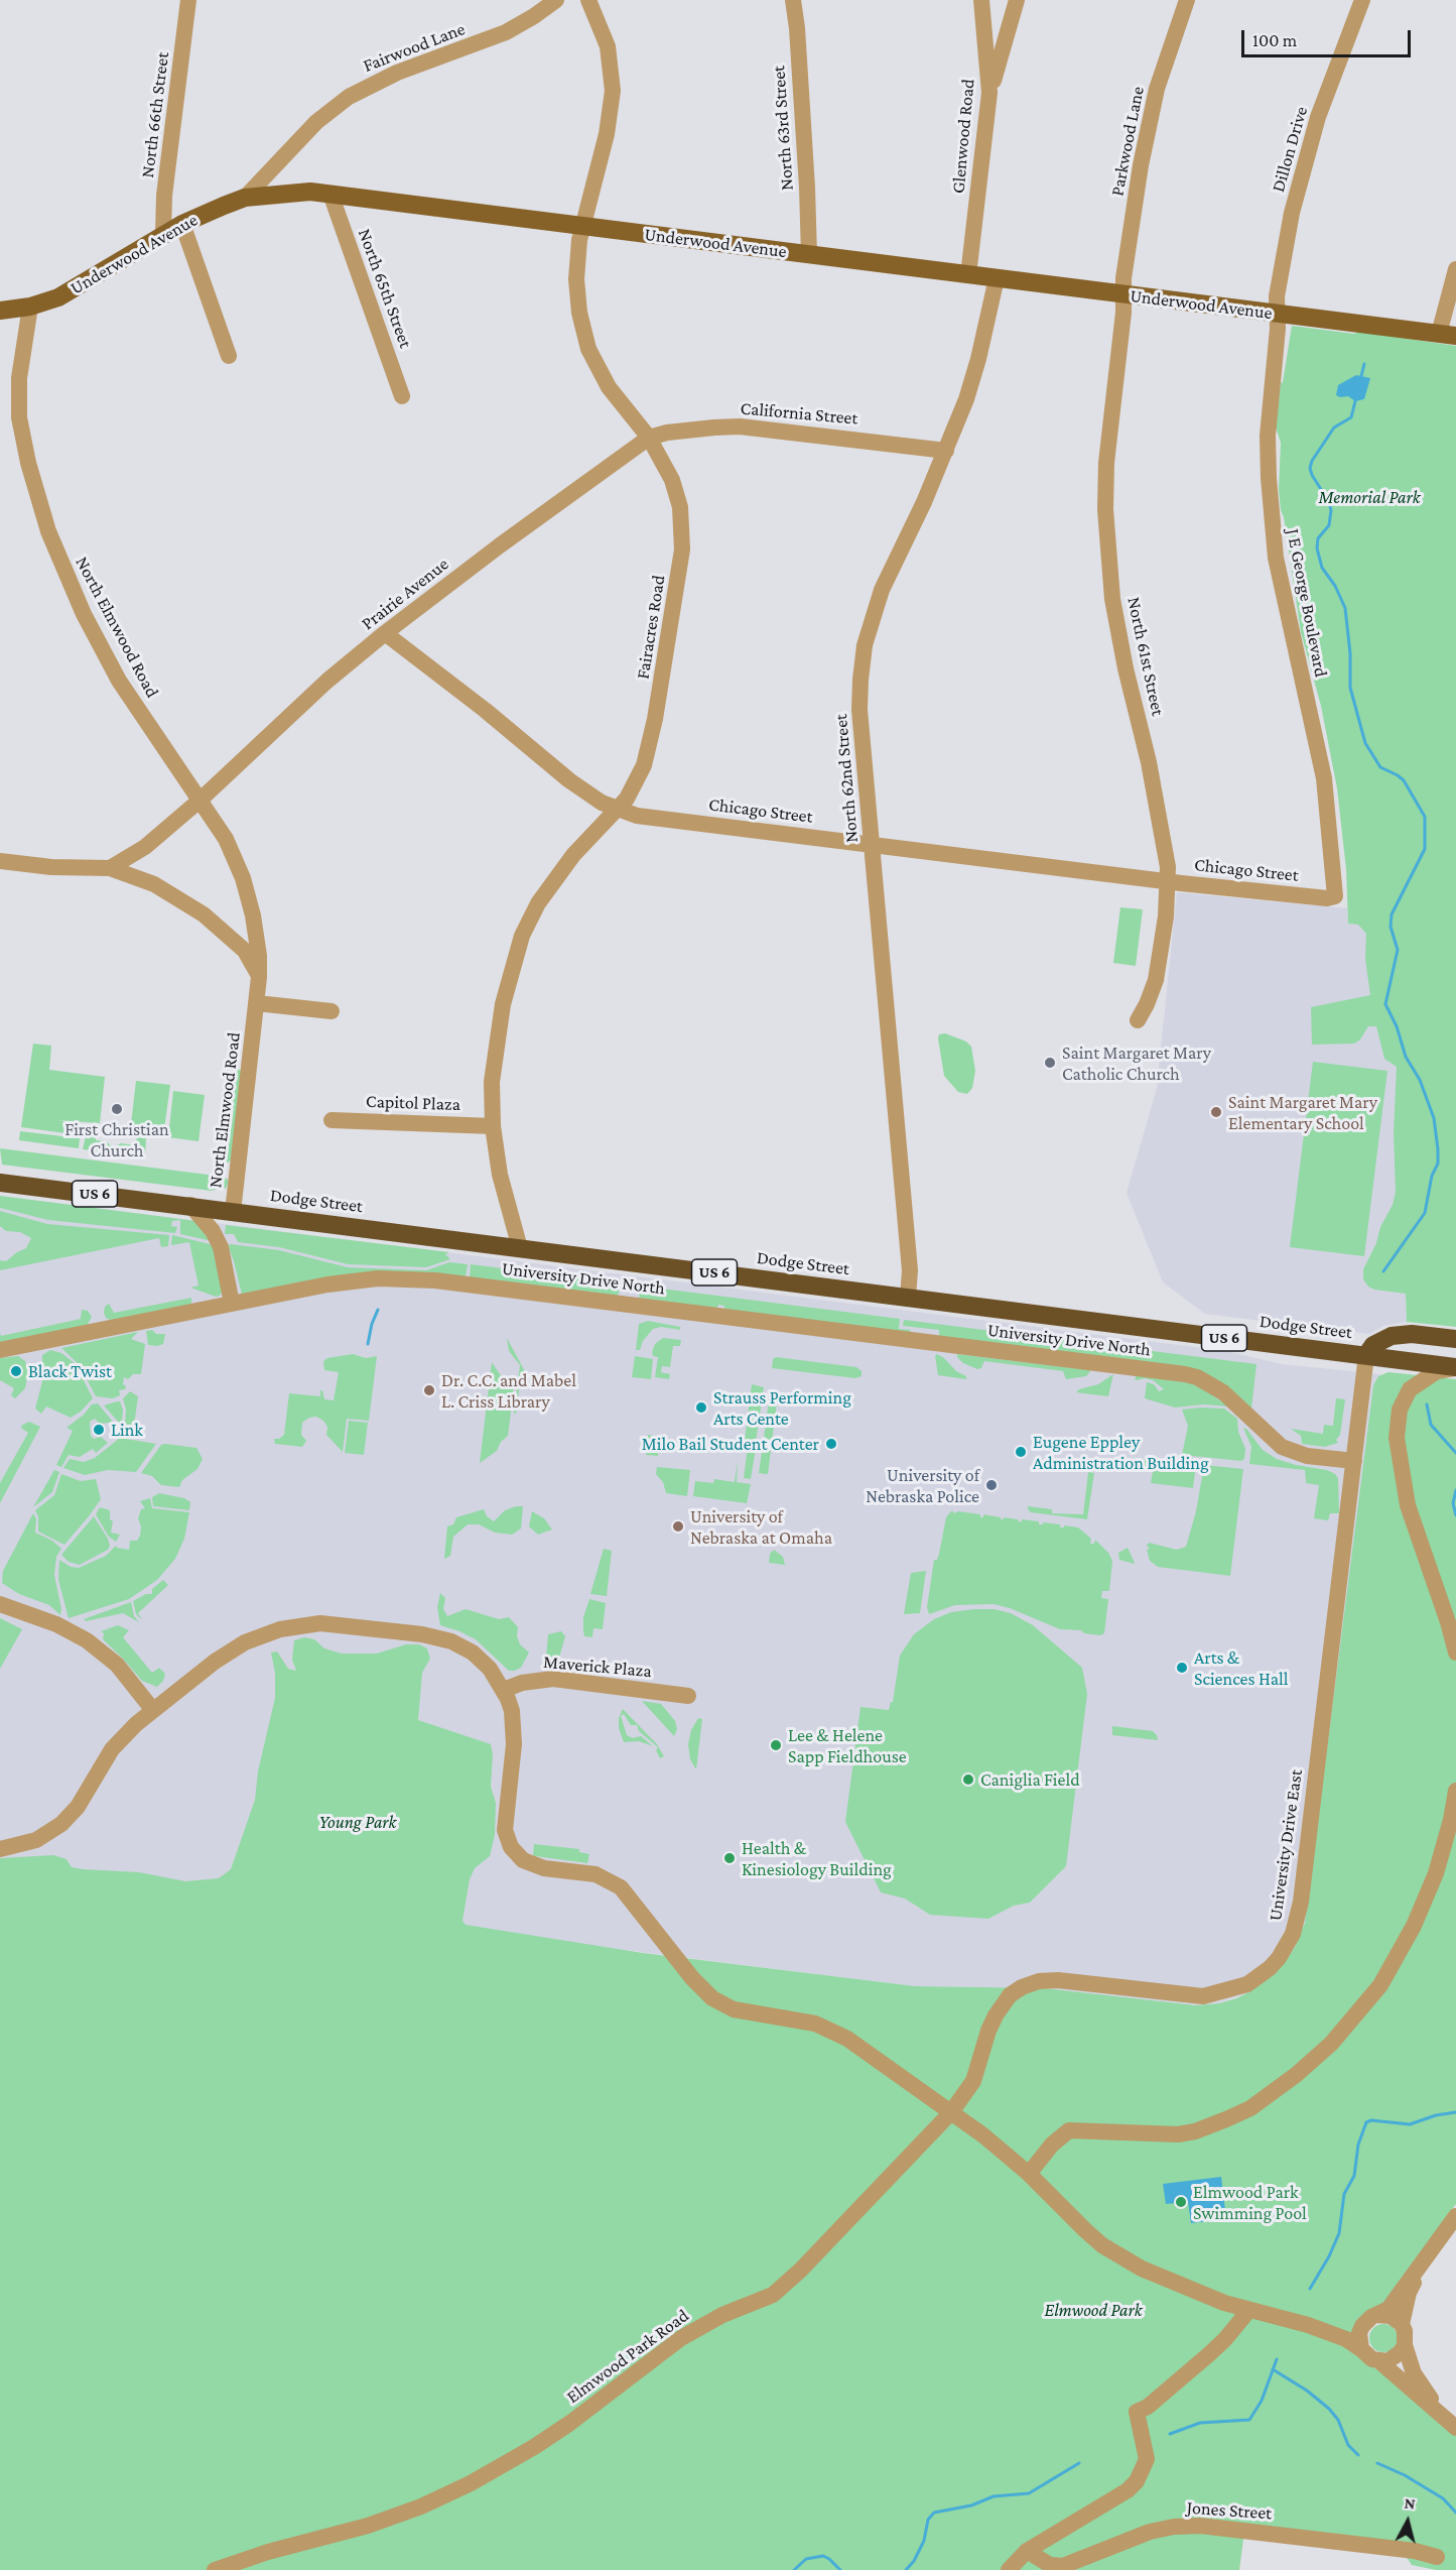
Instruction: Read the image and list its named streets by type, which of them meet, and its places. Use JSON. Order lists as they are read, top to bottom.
{
  "streets": {
    "highway": ["US 6", "Dodge Street"],
    "main road": ["Underwood Avenue"],
    "street": [
      "Fairwood Lane",
      "North 66th Street",
      "North 63rd Street",
      "Glenwood Road",
      "Parkwood Lane",
      "Dillon Drive",
      "North 65th Street",
      "California Street",
      "Prairie Avenue",
      "J E George Boulevard",
      "North Elmwood Road",
      "Fairacres Road",
      "North 61st Street",
      "North 62nd Street",
      "Chicago Street",
      "Capitol Plaza",
      "University Drive North",
      "Maverick Plaza",
      "University Drive East",
      "Elmwood Park Road",
      "Jones Street"
    ]
  },
  "crossings": [
    ["Fairwood Lane", "Underwood Avenue"],
    ["North 66th Street", "Underwood Avenue"],
    ["North 63rd Street", "Underwood Avenue"],
    ["Glenwood Road", "Underwood Avenue"],
    ["Parkwood Lane", "Underwood Avenue"],
    ["Parkwood Lane", "North 61st Street"],
    ["Dillon Drive", "Underwood Avenue"],
    ["Dillon Drive", "J E George Boulevard"],
    ["Underwood Avenue", "North 65th Street"],
    ["Underwood Avenue", "J E George Boulevard"],
    ["Underwood Avenue", "North Elmwood Road"],
    ["Underwood Avenue", "Fairacres Road"],
    ["Underwood Avenue", "North 61st Street"],
    ["Underwood Avenue", "North 62nd Street"],
    ["California Street", "Prairie Avenue"],
    ["California Street", "Fairacres Road"],
    ["California Street", "North 62nd Street"],
    ["Prairie Avenue", "North Elmwood Road"],
    ["Prairie Avenue", "Fairacres Road"],
    ["Prairie Avenue", "Chicago Street"],
    ["J E George Boulevard", "Chicago Street"],
    ["North Elmwood Road", "Dodge Street"],
    ["Fairacres Road", "Chicago Street"],
    ["Fairacres Road", "Capitol Plaza"],
    ["Fairacres Road", "Dodge Street"],
    ["North 61st Street", "Chicago Street"],
    ["North 62nd Street", "Chicago Street"],
    ["North 62nd Street", "Dodge Street"],
    ["Dodge Street", "University Drive East"],
    ["University Drive North", "University Drive East"],
    ["University Drive East", "Elmwood Park Road"]
  ],
  "parks": ["Memorial Park", "Young Park", "Elmwood Park"],
  "places": [
    "Saint Margaret Mary Catholic Church",
    "First Christian Church",
    "Saint Margaret Mary Elementary School",
    "Black Twist",
    "Dr. C.C. and Mabel L. Criss Library",
    "Strauss Performing Arts Cente",
    "Link",
    "Milo Bail Student Center",
    "Eugene Eppley Administration Building",
    "University of Nebraska Police",
    "University of Nebraska at Omaha",
    "Arts & Sciences Hall",
    "Lee & Helene Sapp Fieldhouse",
    "Caniglia Field",
    "Health & Kinesiology Building",
    "Elmwood Park Swimming Pool"
  ],
  "scale_bar": "100 m",
  "north": "top"
}
